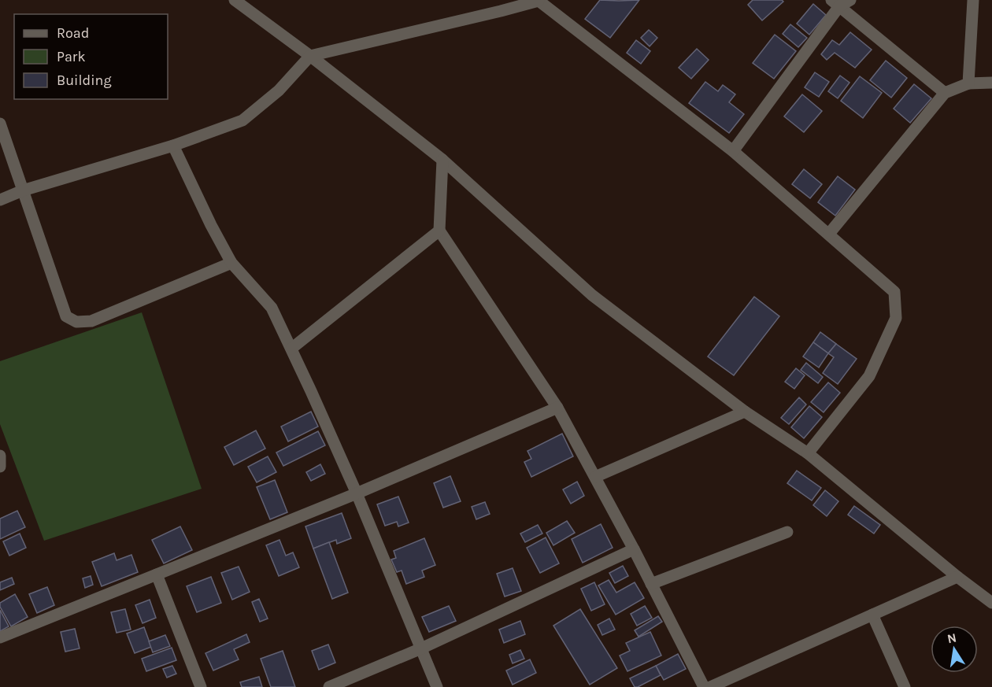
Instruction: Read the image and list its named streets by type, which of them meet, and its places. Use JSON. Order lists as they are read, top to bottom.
{
  "legend": ["Road", "Park", "Building"],
  "north": "top"
}
